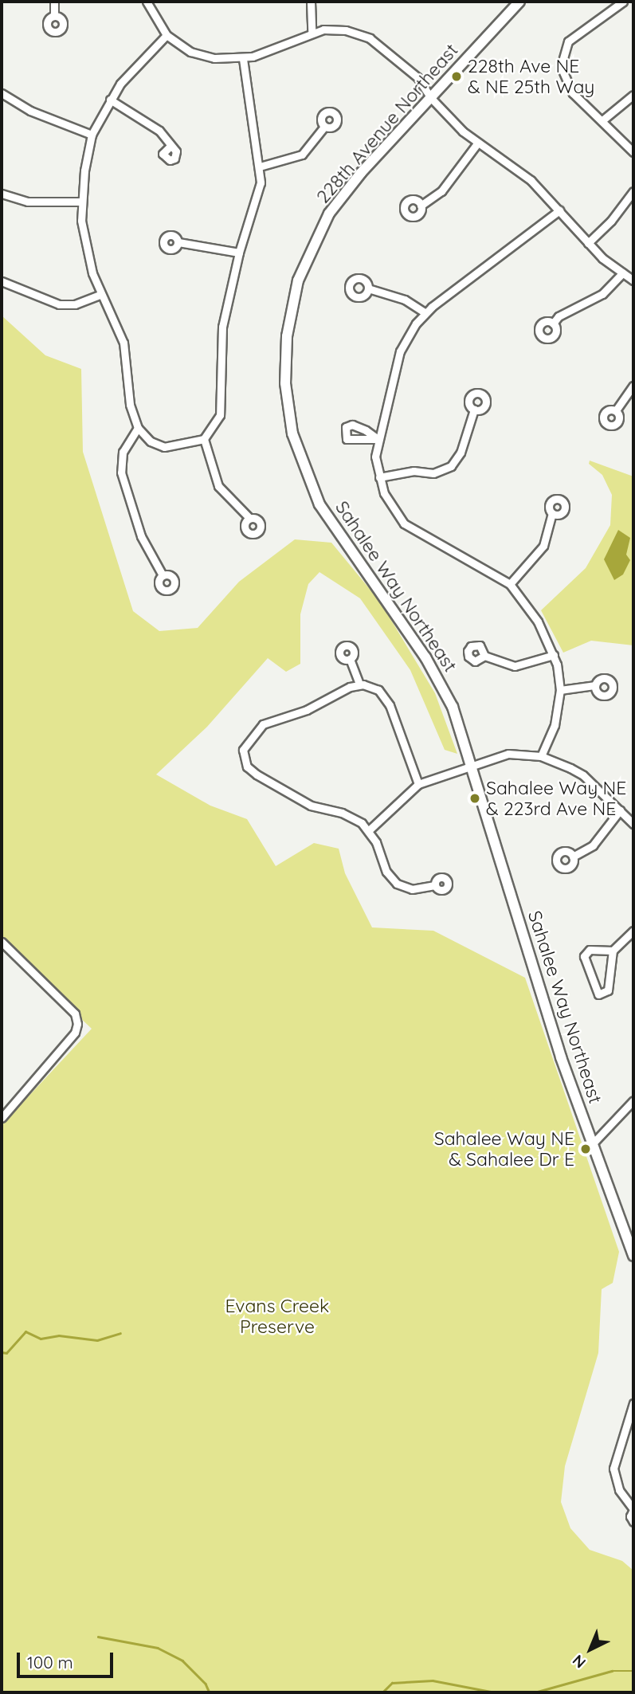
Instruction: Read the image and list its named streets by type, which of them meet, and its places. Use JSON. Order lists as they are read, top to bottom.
{
  "streets": {
    "main road": ["228th Avenue Northeast", "Sahalee Way Northeast"]
  },
  "crossings": [
    ["228th Avenue Northeast", "Sahalee Way Northeast"]
  ],
  "parks": ["Evans Creek Preserve"],
  "places": ["228th Ave NE & NE 25th Way", "Sahalee Way NE & 223rd Ave NE", "Sahalee Way NE & Sahalee Dr E"],
  "scale_bar": "100 m",
  "north": "bottom left"
}
